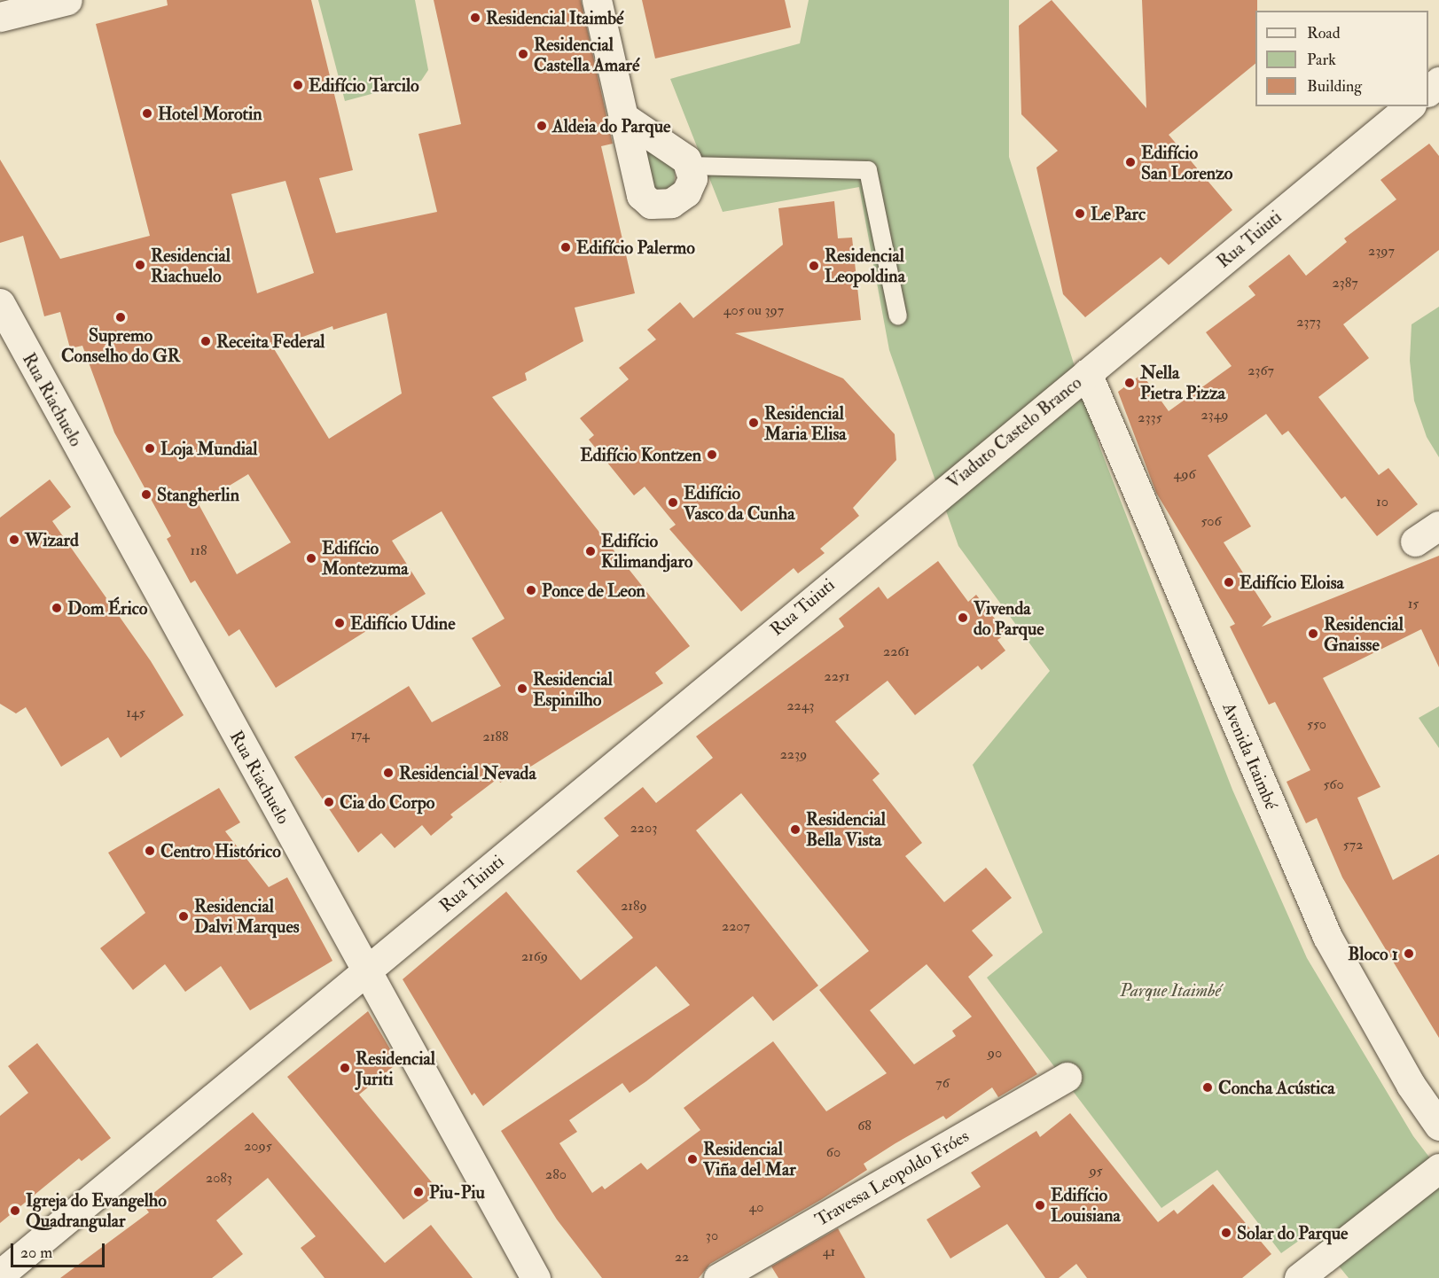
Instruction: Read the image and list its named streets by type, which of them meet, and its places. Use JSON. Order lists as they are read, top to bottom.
{
  "streets": {
    "street": [
      "Rua Tuiuti",
      "Rua Riachuelo",
      "Viaduto Castelo Branco",
      "Avenida Itaimbé",
      "Travessa Leopoldo Fróes"
    ]
  },
  "crossings": [
    ["Rua Tuiuti", "Rua Riachuelo"],
    ["Rua Tuiuti", "Viaduto Castelo Branco"],
    ["Rua Tuiuti", "Avenida Itaimbé"],
    ["Viaduto Castelo Branco", "Avenida Itaimbé"]
  ],
  "parks": ["Parque Itaimbé"],
  "places": [
    "Residencial Itaimbé",
    "Residencial Castella Amaré",
    "Edifício Tarcilo",
    "Hotel Morotin",
    "Aldeia do Parque",
    "Edifício San Lorenzo",
    "Le Parc",
    "Edifício Palermo",
    "Residencial Riachuelo",
    "Residencial Leopoldina",
    "Supremo Conselho do GR",
    "Receita Federal",
    "Nella Pietra Pizza",
    "Residencial Maria Elisa",
    "Loja Mundial",
    "Edifício Kontzen",
    "Stangherlin",
    "Edifício Vasco da Cunha",
    "Wizard",
    "Edifício Kilimandjaro",
    "Edifício Montezuma",
    "Edifício Eloisa",
    "Ponce de Leon",
    "Dom Érico",
    "Vivenda do Parque",
    "Edifício Udine",
    "Residencial Gnaisse",
    "Residencial Espinilho",
    "Residencial Nevada",
    "Cia do Corpo",
    "Residencial Bella Vista",
    "Centro Histórico",
    "Residencial Dalvi Marques",
    "Bloco 1",
    "Residencial Juriti",
    "Concha Acústica",
    "Residencial Viña del Mar",
    "Piu-Piu",
    "Edifício Louisiana",
    "Igreja do Evangelho Quadrangular",
    "Solar do Parque"
  ],
  "house_numbers": [
    "2397",
    "2387",
    "405 ou 397",
    "2373",
    "2367",
    "2349",
    "2335",
    "496",
    "10",
    "506",
    "118",
    "15",
    "2261",
    "2251",
    "2243",
    "145",
    "550",
    "174",
    "2188",
    "2239",
    "560",
    "2203",
    "572",
    "2189",
    "2207",
    "2169",
    "90",
    "76",
    "68",
    "2095",
    "60",
    "95",
    "280",
    "2083",
    "40",
    "30",
    "41",
    "22"
  ],
  "legend": ["Road", "Park", "Building"],
  "scale_bar": "20 m"
}
